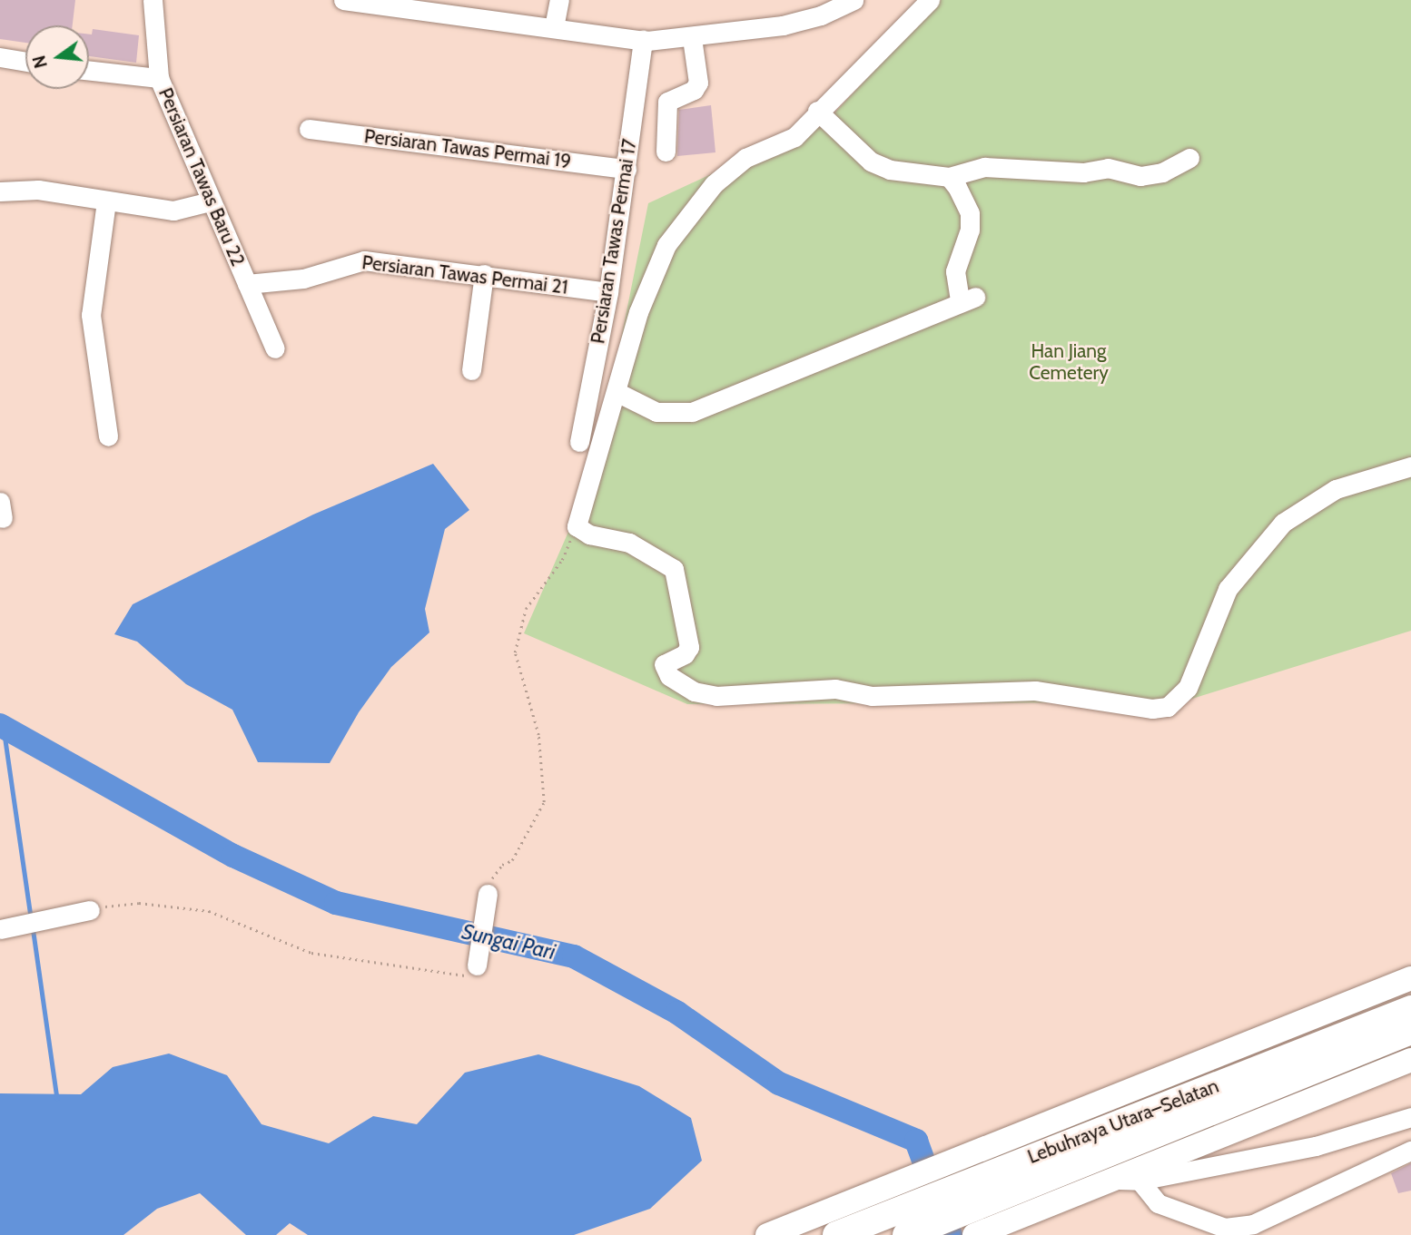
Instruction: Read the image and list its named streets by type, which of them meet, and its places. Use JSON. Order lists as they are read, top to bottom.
{
  "streets": {
    "highway": ["Lebuhraya Utara–Selatan"],
    "street": [
      "Persiaran Tawas Permai 19",
      "Persiaran Tawas Baru 22",
      "Persiaran Tawas Permai 17",
      "Persiaran Tawas Permai 21"
    ]
  },
  "crossings": [
    ["Persiaran Tawas Permai 19", "Persiaran Tawas Permai 17"],
    ["Persiaran Tawas Baru 22", "Persiaran Tawas Permai 21"],
    ["Persiaran Tawas Permai 17", "Persiaran Tawas Permai 21"]
  ],
  "water": ["Sungai Pari"],
  "parks": ["Han Jiang Cemetery"],
  "north": "left"
}
